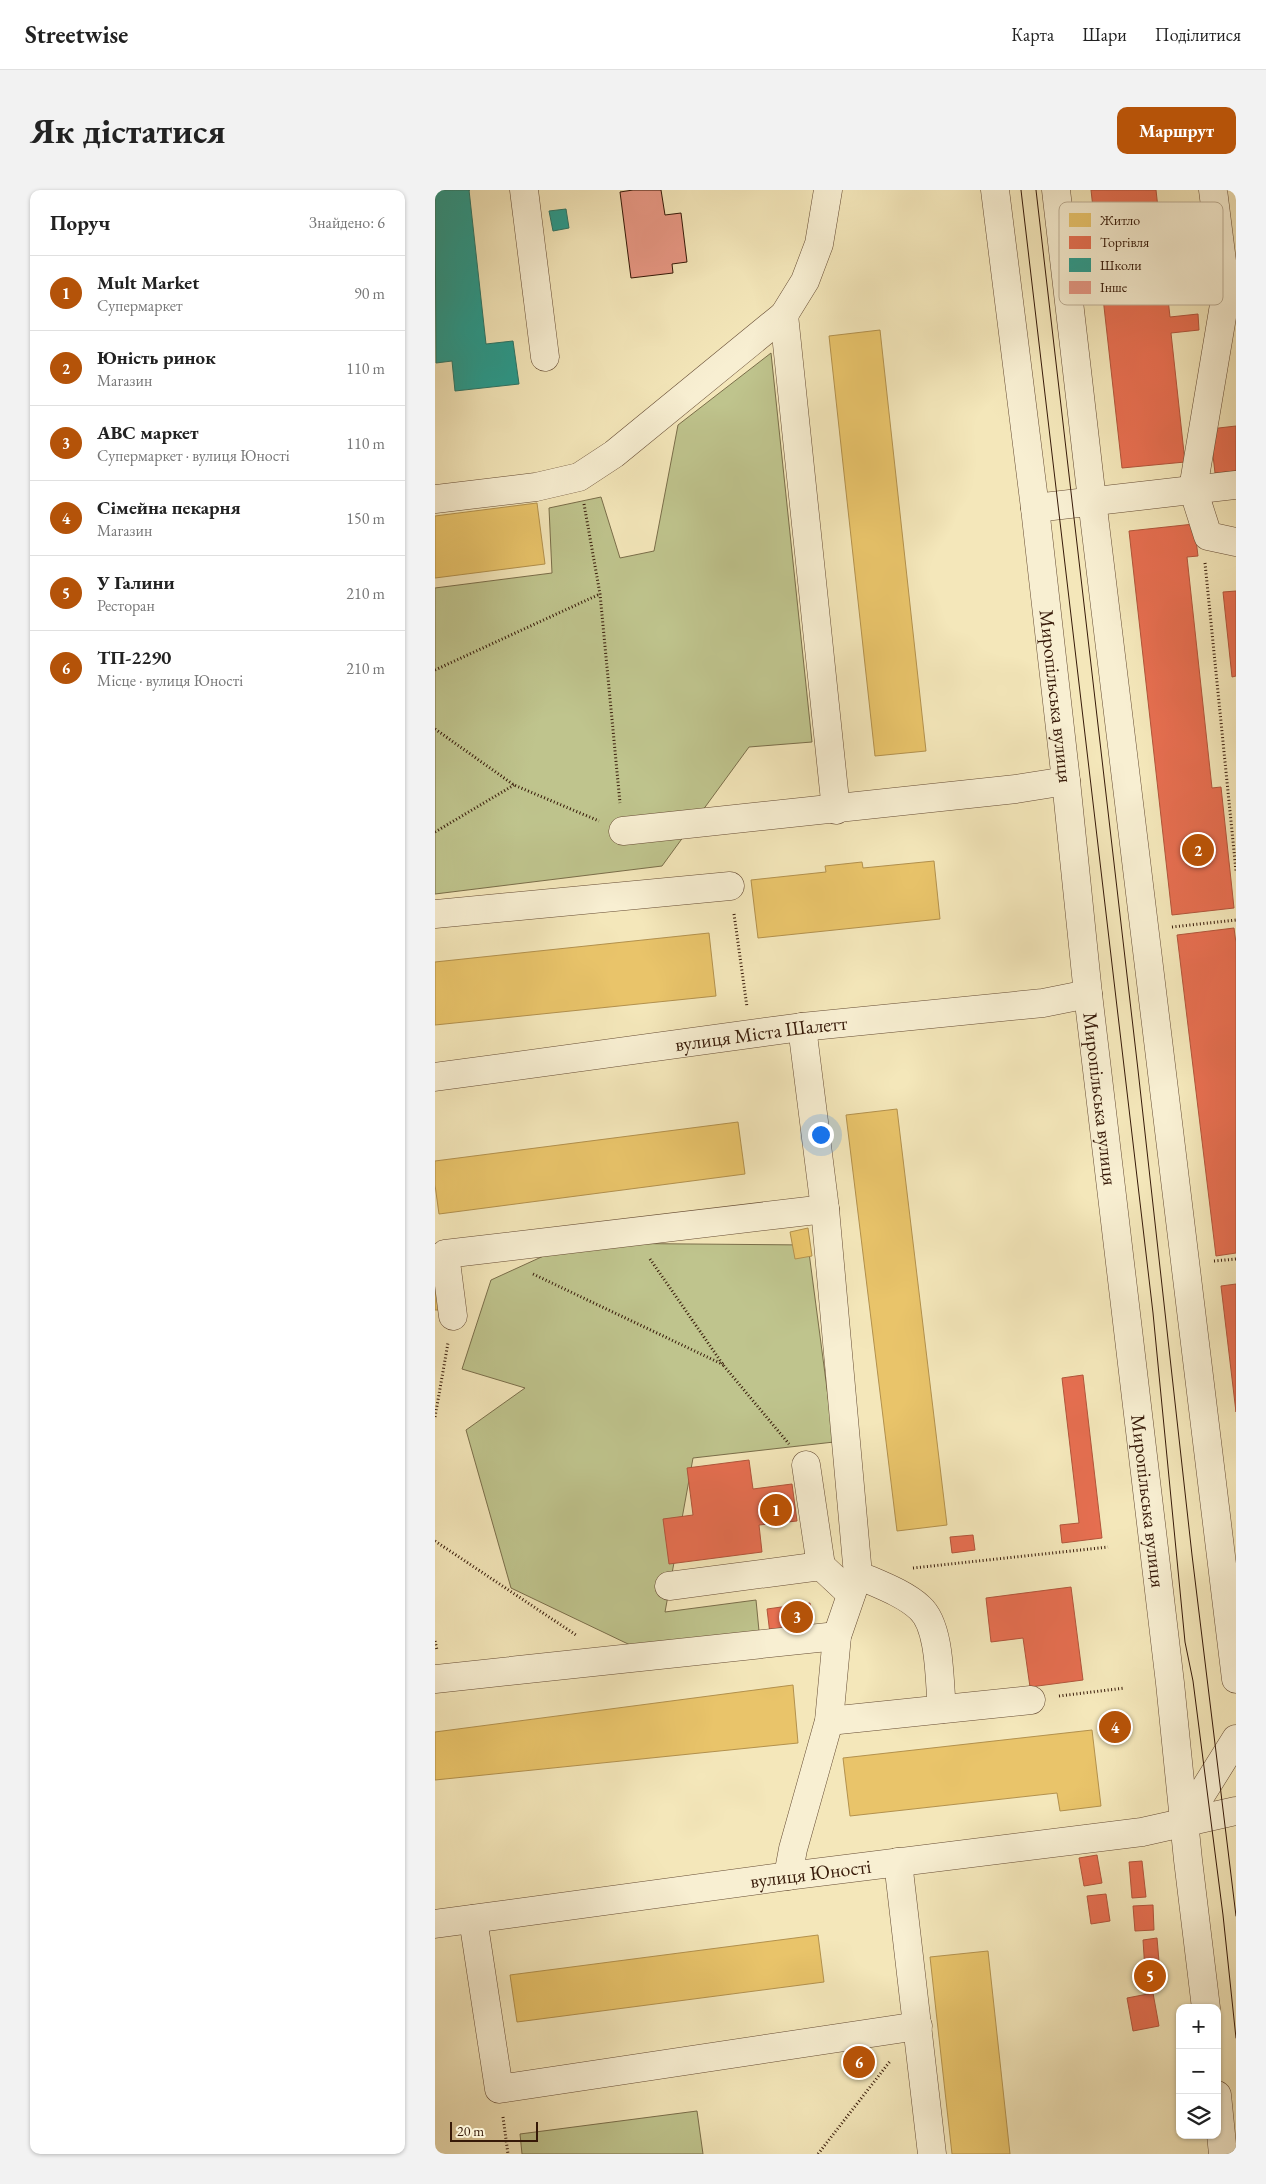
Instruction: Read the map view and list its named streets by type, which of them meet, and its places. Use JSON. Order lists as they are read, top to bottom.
{
  "streets": {
    "street": ["Миропільська вулиця", "вулиця Міста Шалетт", "вулиця Юності"]
  },
  "crossings": [
    ["Миропільська вулиця", "вулиця Міста Шалетт"],
    ["Миропільська вулиця", "вулиця Юності"]
  ],
  "legend": [
    "Житло",
    "Торгівля",
    "Школи",
    "Інше"
  ],
  "scale_bar": "20 m",
  "page": {
    "header": "Streetwise",
    "nav": ["Карта", "Шари", "Поділитися"],
    "buttons": "Маршрут",
    "title": "Як дістатися",
    "heading": ["Поруч", "Знайдено: 6"],
    "list": [
      {
        "mark": "1",
        "name": "Mult Market",
        "note": "Супермаркет",
        "value": "90 m"
      },
      {
        "mark": "2",
        "name": "Юність ринок",
        "note": "Магазин",
        "value": "110 m"
      },
      {
        "mark": "3",
        "name": "АВС маркет",
        "note": "Супермаркет · вулиця Юності",
        "value": "110 m"
      },
      {
        "mark": "4",
        "name": "Сімейна пекарня",
        "note": "Магазин",
        "value": "150 m"
      },
      {
        "mark": "5",
        "name": "У Галини",
        "note": "Ресторан",
        "value": "210 m"
      },
      {
        "mark": "6",
        "name": "ТП-2290",
        "note": "Місце · вулиця Юності",
        "value": "210 m"
      }
    ],
    "pins": [
      "2",
      "1",
      "3",
      "4",
      "5",
      "6"
    ],
    "map_buttons": ["+", "−"],
    "scale": "20 m"
  }
}
